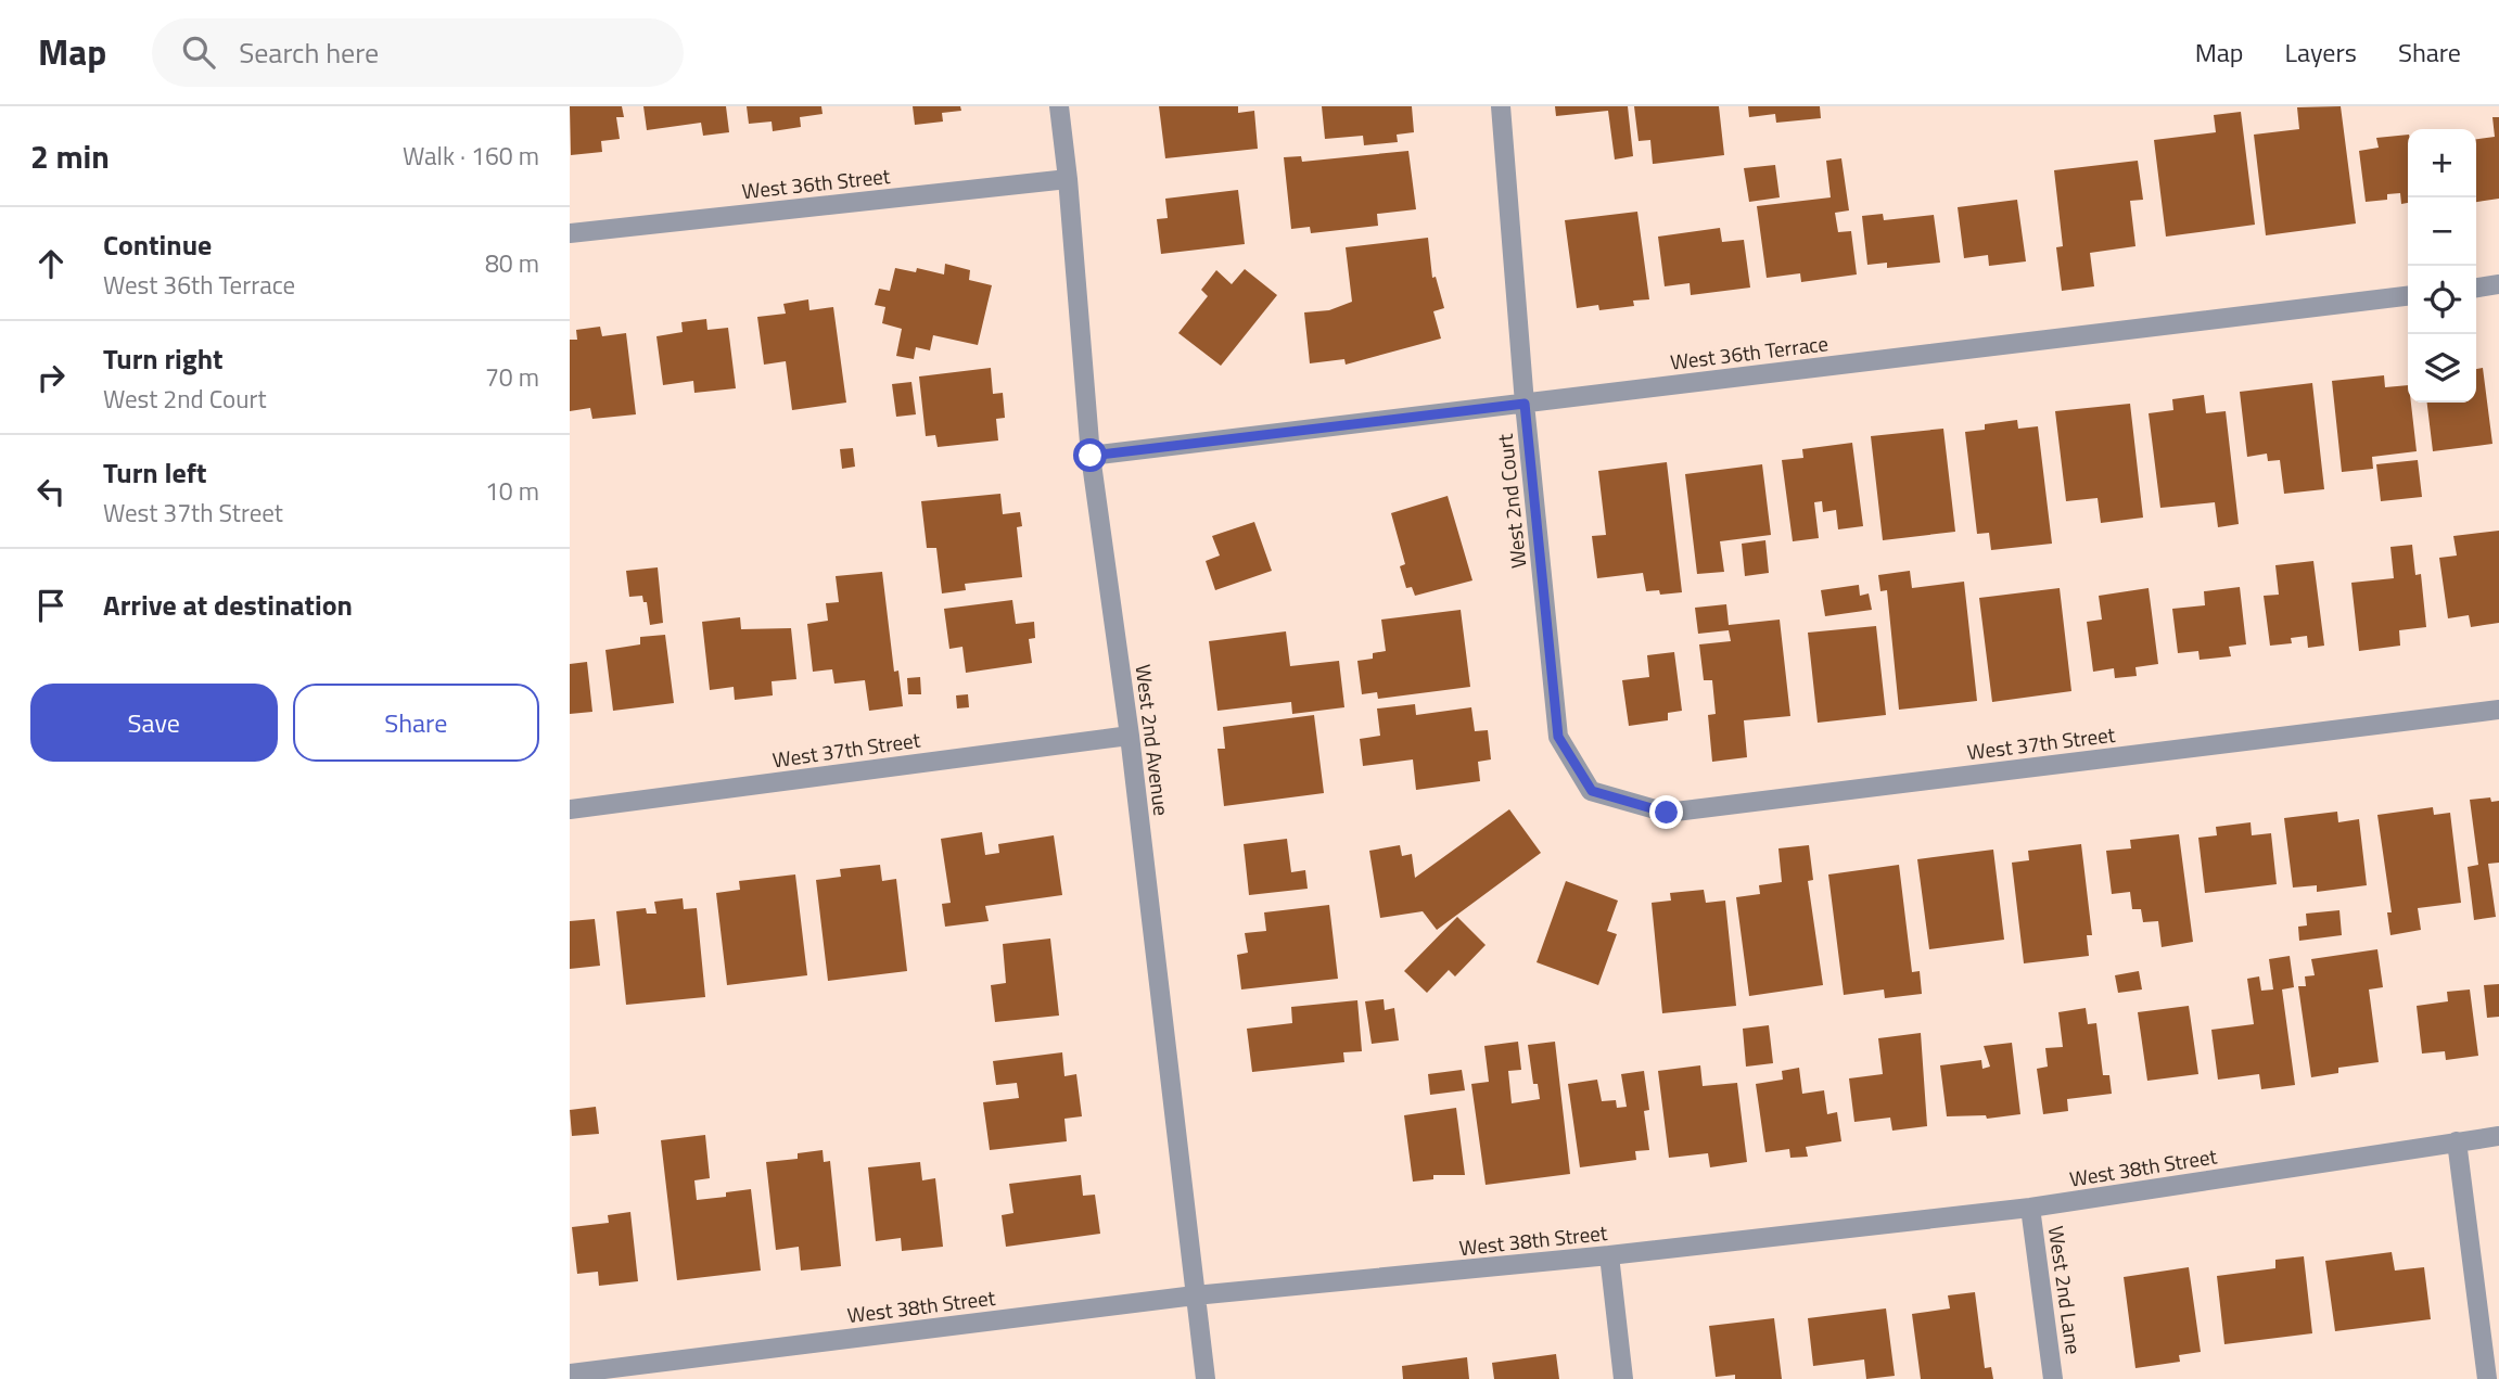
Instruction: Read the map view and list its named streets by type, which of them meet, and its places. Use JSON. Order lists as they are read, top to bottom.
{
  "streets": {
    "street": [
      "West 36th Street",
      "West 36th Terrace",
      "West 2nd Court",
      "West 2nd Avenue",
      "West 37th Street",
      "West 38th Street",
      "West 2nd Lane"
    ]
  },
  "crossings": [
    ["West 36th Street", "West 2nd Avenue"],
    ["West 36th Terrace", "West 2nd Court"],
    ["West 36th Terrace", "West 2nd Avenue"],
    ["West 2nd Court", "West 37th Street"],
    ["West 2nd Avenue", "West 37th Street"],
    ["West 2nd Avenue", "West 38th Street"],
    ["West 38th Street", "West 2nd Lane"]
  ],
  "page": {
    "header": "Map",
    "search": "Search here",
    "nav": ["Map", "Layers", "Share"],
    "heading": ["2 min", "Walk · 160 m"],
    "map_buttons": ["+", "−"],
    "list": [
      ["Continue", "West 36th Terrace", "80 m"],
      ["Turn right", "West 2nd Court", "70 m"],
      ["Turn left", "West 37th Street", "10 m"],
      "Arrive at destination"
    ],
    "buttons": ["Save", "Share"]
  }
}
